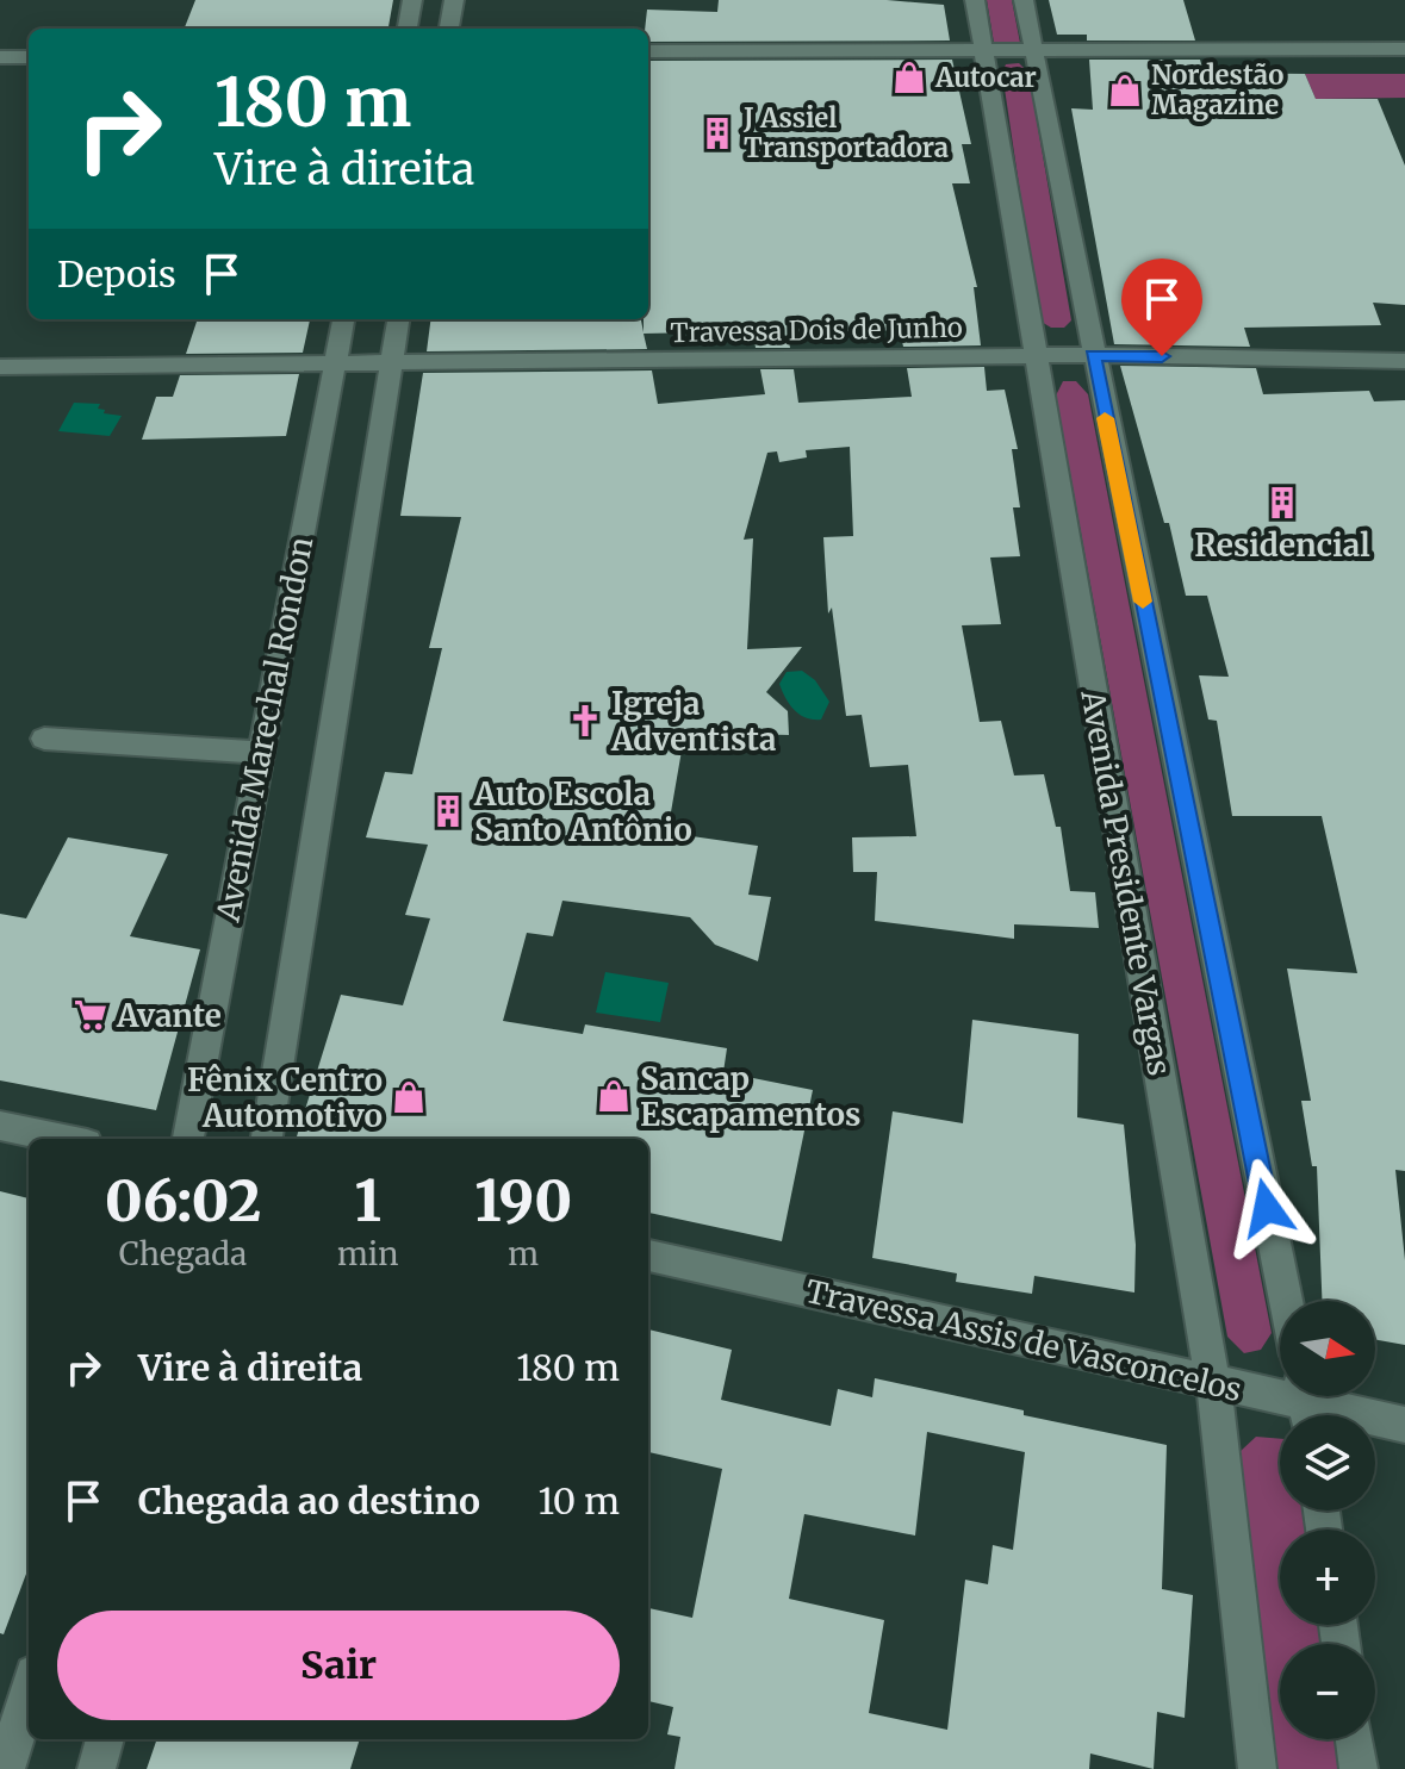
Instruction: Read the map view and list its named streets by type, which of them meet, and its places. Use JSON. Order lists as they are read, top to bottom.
{
  "streets": {
    "street": [
      "Travessa Dois de Junho",
      "Avenida Marechal Rondon",
      "Avenida Presidente Vargas",
      "Travessa Assis de Vasconcelos"
    ]
  },
  "crossings": [
    ["Travessa Dois de Junho", "Avenida Marechal Rondon"],
    ["Travessa Dois de Junho", "Avenida Presidente Vargas"],
    ["Avenida Presidente Vargas", "Travessa Assis de Vasconcelos"]
  ],
  "places": {
    "shop": [
      "Autocar",
      "Nordestão Magazine",
      "Sancap Escapamentos",
      "Fênix Centro Automotivo"
    ],
    "building": ["J Assiel Transportadora", "Residencial", "Auto Escola Santo Antônio"],
    "church": ["Igreja Adventista"],
    "supermarket": ["Avante"]
  },
  "north": "right",
  "page": {
    "turn": ["180 m", "Vire à direita"],
    "then": "Depois",
    "eta": [
      "06:02",
      "Chegada",
      "1",
      "min",
      "190",
      "m"
    ],
    "map_buttons": ["+", "−"],
    "list": [
      {
        "name": "Vire à direita",
        "value": "180 m"
      },
      {
        "name": "Chegada ao destino",
        "value": "10 m"
      }
    ],
    "buttons": "Sair"
  }
}
